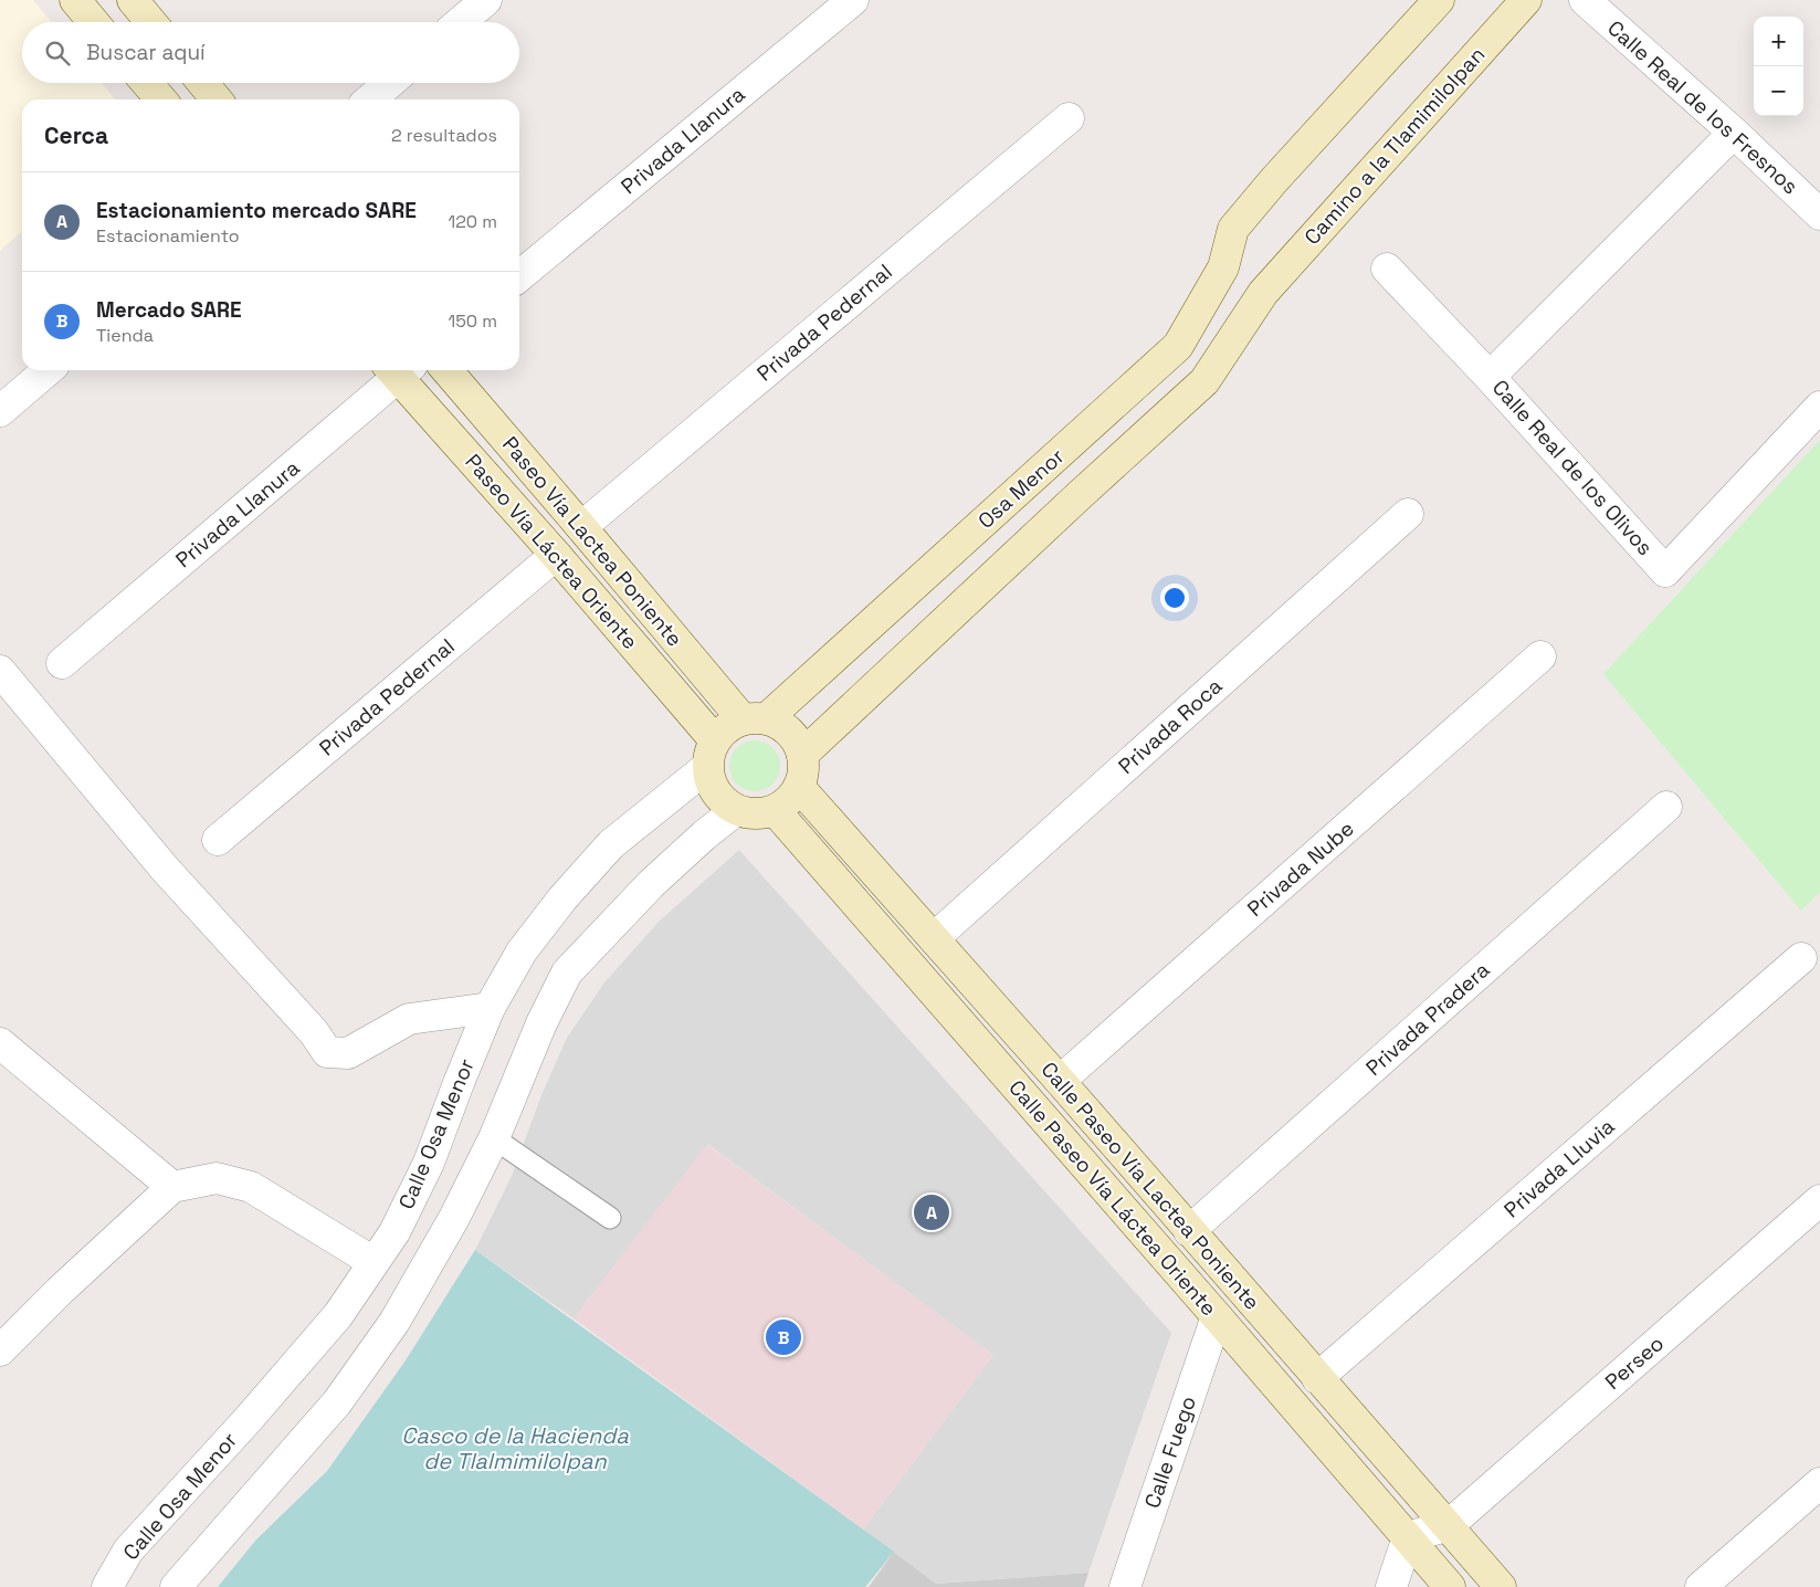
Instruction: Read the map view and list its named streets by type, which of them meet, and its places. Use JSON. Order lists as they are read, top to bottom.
{
  "streets": {
    "street": [
      "Calle Real de los Fresnos",
      "Privada Llanura",
      "Camino a la Tlamimilolpan",
      "Privada Pedernal",
      "Calle Real de los Olivos",
      "Osa Menor",
      "Paseo Vía Lactea Poniente",
      "Paseo Vía Láctea Oriente",
      "Privada Roca",
      "Privada Nube",
      "Privada Pradera",
      "Calle Osa Menor",
      "Privada Lluvia",
      "Calle Paseo Vía Lactea Poniente",
      "Calle Paseo Vía Láctea Oriente",
      "Perseo",
      "Calle Fuego"
    ]
  },
  "crossings": [
    ["Calle Real de los Fresnos", "Calle Real de los Olivos"],
    ["Camino a la Tlamimilolpan", "Osa Menor"],
    ["Camino a la Tlamimilolpan", "Paseo Vía Lactea Poniente"],
    ["Camino a la Tlamimilolpan", "Paseo Vía Láctea Oriente"],
    ["Camino a la Tlamimilolpan", "Calle Osa Menor"],
    ["Camino a la Tlamimilolpan", "Calle Paseo Vía Lactea Poniente"],
    ["Camino a la Tlamimilolpan", "Calle Paseo Vía Láctea Oriente"],
    ["Privada Pedernal", "Paseo Vía Lactea Poniente"],
    ["Privada Pedernal", "Paseo Vía Láctea Oriente"],
    ["Osa Menor", "Paseo Vía Lactea Poniente"],
    ["Osa Menor", "Paseo Vía Láctea Oriente"],
    ["Osa Menor", "Calle Osa Menor"],
    ["Osa Menor", "Calle Paseo Vía Lactea Poniente"],
    ["Osa Menor", "Calle Paseo Vía Láctea Oriente"],
    ["Paseo Vía Lactea Poniente", "Paseo Vía Láctea Oriente"],
    ["Paseo Vía Lactea Poniente", "Calle Osa Menor"],
    ["Paseo Vía Lactea Poniente", "Calle Paseo Vía Lactea Poniente"],
    ["Paseo Vía Lactea Poniente", "Calle Paseo Vía Láctea Oriente"],
    ["Paseo Vía Láctea Oriente", "Calle Osa Menor"],
    ["Paseo Vía Láctea Oriente", "Calle Paseo Vía Lactea Poniente"],
    ["Paseo Vía Láctea Oriente", "Calle Paseo Vía Láctea Oriente"],
    ["Privada Roca", "Calle Paseo Vía Lactea Poniente"],
    ["Privada Nube", "Calle Paseo Vía Lactea Poniente"],
    ["Privada Pradera", "Calle Paseo Vía Lactea Poniente"],
    ["Calle Osa Menor", "Calle Paseo Vía Lactea Poniente"],
    ["Calle Osa Menor", "Calle Paseo Vía Láctea Oriente"],
    ["Privada Lluvia", "Calle Paseo Vía Lactea Poniente"],
    ["Calle Paseo Vía Lactea Poniente", "Calle Paseo Vía Láctea Oriente"],
    ["Calle Paseo Vía Lactea Poniente", "Perseo"],
    ["Calle Paseo Vía Láctea Oriente", "Calle Fuego"]
  ],
  "water": ["Casco de la Hacienda de Tlalmimilolpan"],
  "page": {
    "map_buttons": ["+", "−"],
    "search": "Buscar aquí",
    "heading": ["Cerca", "2 resultados"],
    "list": [
      {
        "mark": "A",
        "name": "Estacionamiento mercado SARE",
        "note": "Estacionamiento",
        "value": "120 m"
      },
      {
        "mark": "B",
        "name": "Mercado SARE",
        "note": "Tienda",
        "value": "150 m"
      }
    ],
    "pins": ["A", "B"]
  }
}
